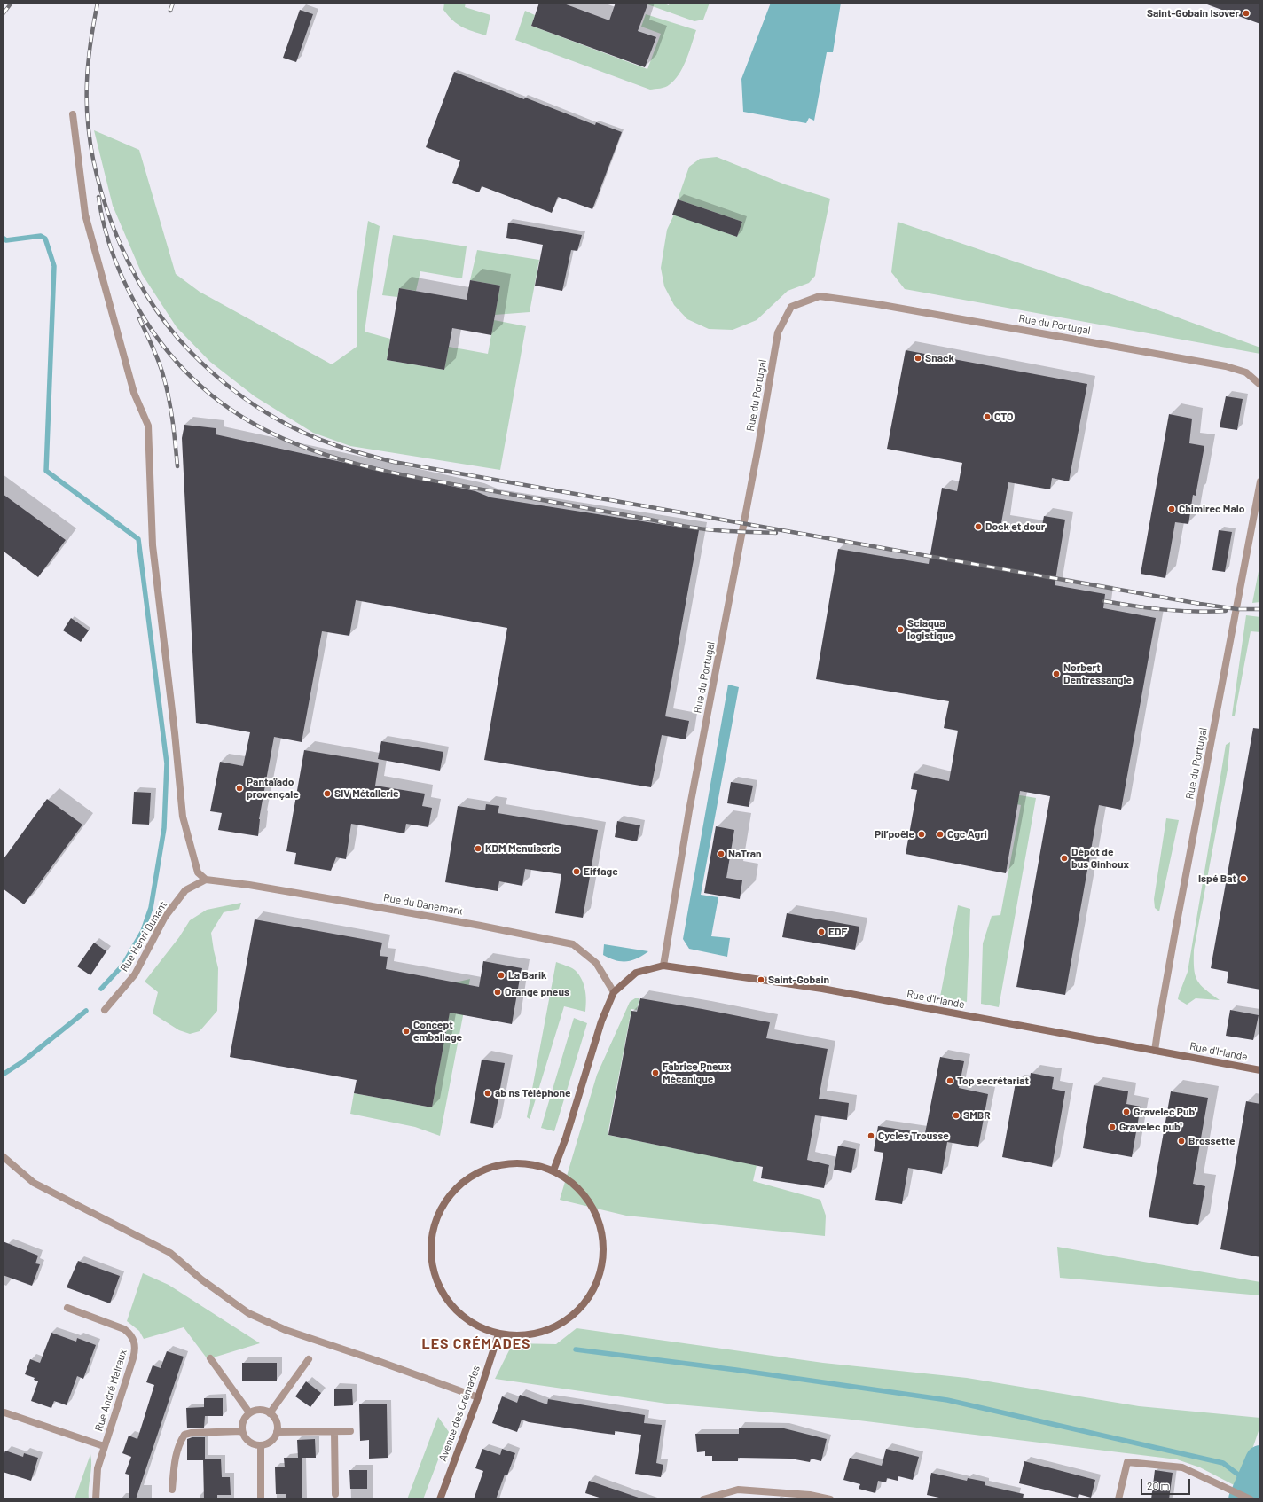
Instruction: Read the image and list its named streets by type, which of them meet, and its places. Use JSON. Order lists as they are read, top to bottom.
{
  "streets": {
    "street": [
      "Rue du Portugal",
      "Rue du Danemark",
      "Rue Henri Dunant",
      "Rue d'Irlande",
      "Rue André Malraux",
      "Avenue des Crémades"
    ]
  },
  "crossings": [
    ["Rue du Portugal", "Rue d'Irlande"],
    ["Rue du Danemark", "Rue Henri Dunant"],
    ["Rue du Danemark", "Rue d'Irlande"]
  ],
  "districts": ["LES CRÉMADES"],
  "places": [
    "Saint-Gobain Isover",
    "Snack",
    "CTO",
    "Chimirec Malo",
    "Dock et dour",
    "Sciaqua logistique",
    "Norbert Dentressangle",
    "Pantaïado provençale",
    "SIV Métallerie",
    "Pil’poêle",
    "Cgc Agri",
    "KDM Menuiserie",
    "NaTran",
    "Dépôt de bus Ginhoux",
    "Eiffage",
    "Ispé Bat",
    "EDF",
    "La Barik",
    "Saint-Gobain",
    "Orange pneus",
    "Concept emballage",
    "Fabrice Pneux Mécanique",
    "Top secrétariat",
    "ab ns Téléphone",
    "Gravelec Pub'",
    "SMBR",
    "Gravelec pub'",
    "Cycles Trousse",
    "Brossette"
  ],
  "scale_bar": "20 m"
}
